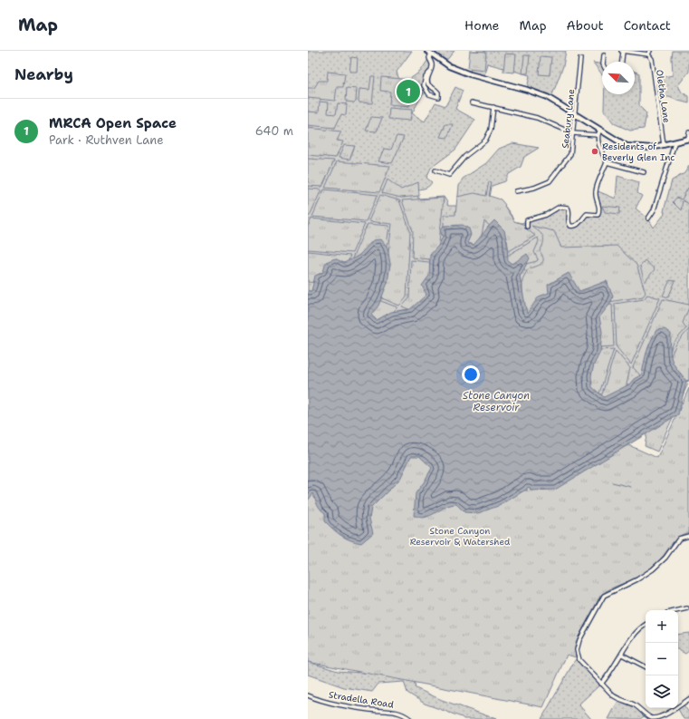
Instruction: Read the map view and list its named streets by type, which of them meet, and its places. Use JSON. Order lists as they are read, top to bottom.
{
  "streets": {
    "street": ["Oletha Lane", "Seabury Lane", "Stradella Road"]
  },
  "water": ["Stone Canyon Reservoir"],
  "parks": ["Stone Canyon Reservoir & Watershed"],
  "places": ["Residents of Beverly Glen Inc"],
  "north": "top left",
  "page": {
    "header": "Map",
    "nav": [
      "Home",
      "Map",
      "About",
      "Contact"
    ],
    "heading": "Nearby",
    "pins": "1",
    "list": [
      {
        "mark": "1",
        "name": "MRCA Open Space",
        "note": "Park · Ruthven Lane",
        "value": "640 m"
      }
    ],
    "map_buttons": ["+", "−"]
  }
}
